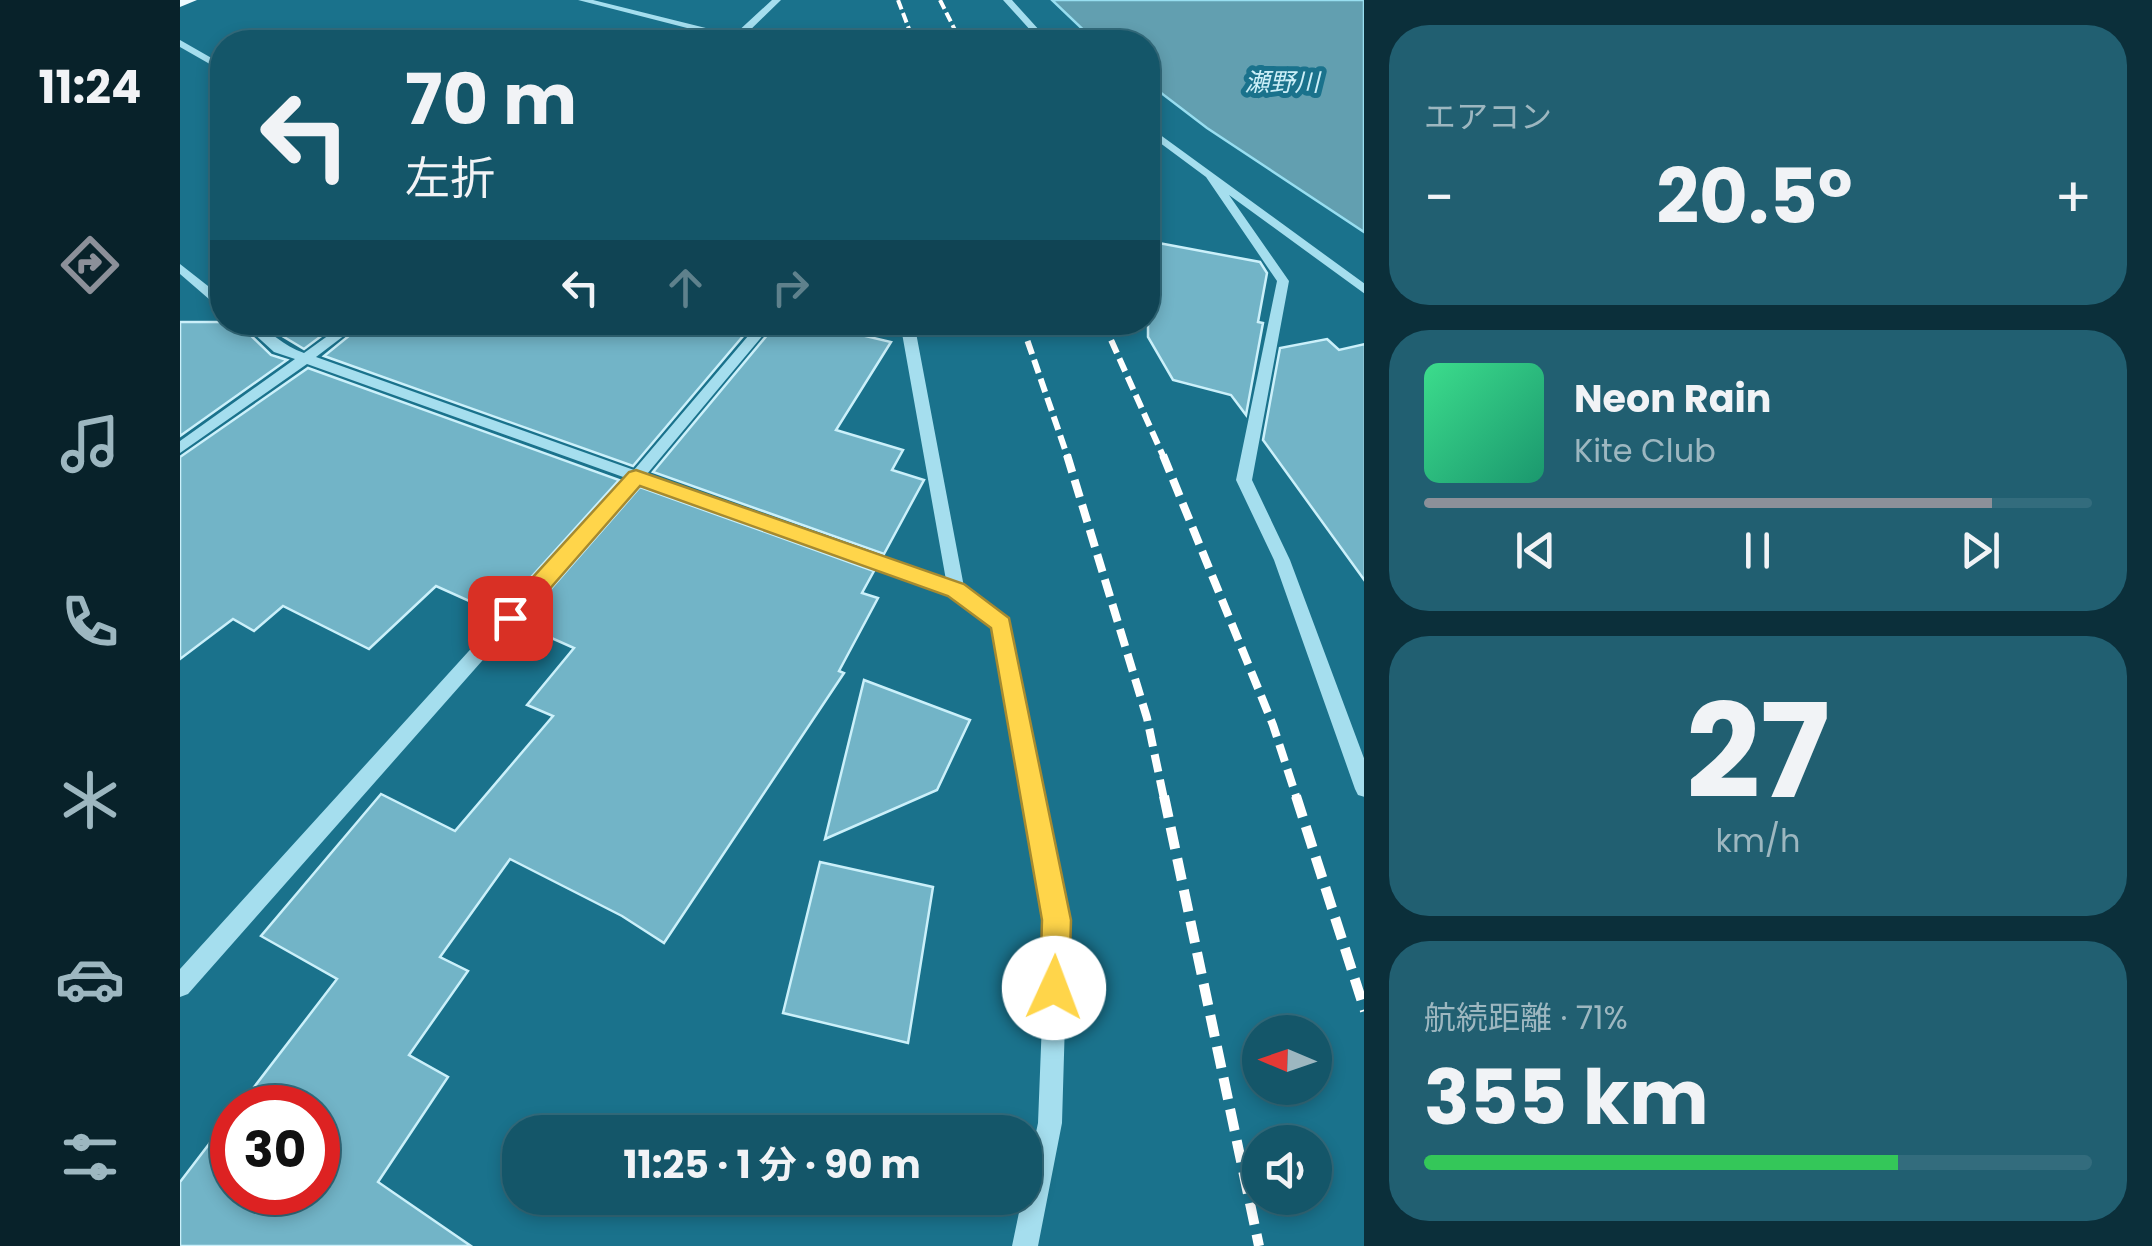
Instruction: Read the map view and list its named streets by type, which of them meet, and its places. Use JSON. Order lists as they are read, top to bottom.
{
  "water": ["瀬野川"],
  "north": "left",
  "page": {
    "tabs": "11:24",
    "tile": [
      "エアコン",
      ["27", "km/h"],
      ["航続距離 · 71%", "355 km"]
    ],
    "turn": ["70 m", "左折"],
    "heat": ["−", "20.5°", "+"],
    "song": ["Neon Rain", "Kite Club"],
    "limit": "30",
    "trip": "11:25 · 1 分 · 90 m"
  }
}
